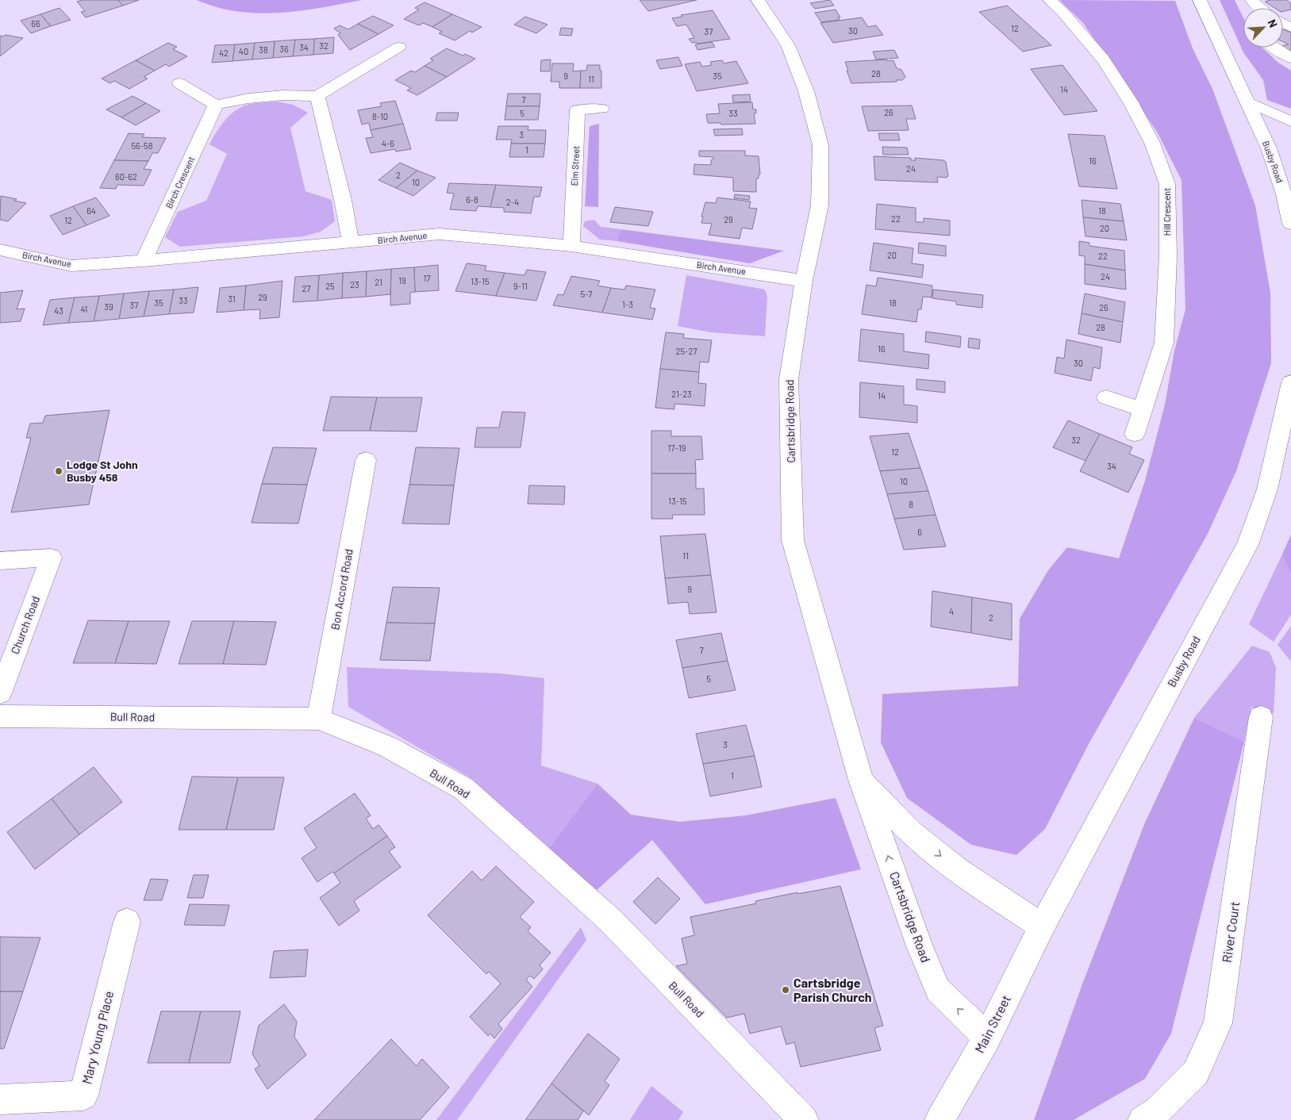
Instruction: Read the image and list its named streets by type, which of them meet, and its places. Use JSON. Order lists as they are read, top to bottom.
{
  "streets": {
    "street": [
      "Busby Road",
      "Elm Street",
      "Birch Crescent",
      "Hill Crescent",
      "Birch Avenue",
      "Cartsbridge Road",
      "Bon Accord Road",
      "Church Road",
      "Bull Road",
      "River Court",
      "Main Street",
      "Mary Young Place"
    ]
  },
  "crossings": [
    ["Busby Road", "Cartsbridge Road"],
    ["Busby Road", "Main Street"],
    ["Elm Street", "Birch Avenue"],
    ["Birch Crescent", "Birch Avenue"],
    ["Birch Avenue", "Cartsbridge Road"],
    ["Cartsbridge Road", "Main Street"],
    ["Bon Accord Road", "Bull Road"]
  ],
  "places": ["Lodge St John Busby 458", "Cartsbridge Parish Church"],
  "house_numbers": [
    "66",
    "12",
    "30",
    "37",
    "32",
    "34",
    "36",
    "38",
    "40",
    "42",
    "28",
    "9",
    "35",
    "11",
    "14",
    "7",
    "26",
    "5",
    "33",
    "8-10",
    "3",
    "4-6",
    "56-58",
    "1",
    "16",
    "24",
    "2",
    "60-62",
    "10",
    "6-8",
    "2-4",
    "64",
    "18",
    "22",
    "29",
    "12",
    "20",
    "20",
    "22",
    "24",
    "17",
    "19",
    "13-15",
    "21",
    "23",
    "25",
    "9-11",
    "27",
    "5-7",
    "29",
    "31",
    "33",
    "35",
    "18",
    "1-3",
    "37",
    "39",
    "26",
    "41",
    "43",
    "28",
    "16",
    "25-27",
    "30",
    "21-23",
    "14",
    "32",
    "17-19",
    "12",
    "34",
    "10",
    "13-15",
    "8",
    "6",
    "11",
    "9",
    "4",
    "2",
    "7",
    "5",
    "3",
    "1"
  ],
  "north": "top right"
}
